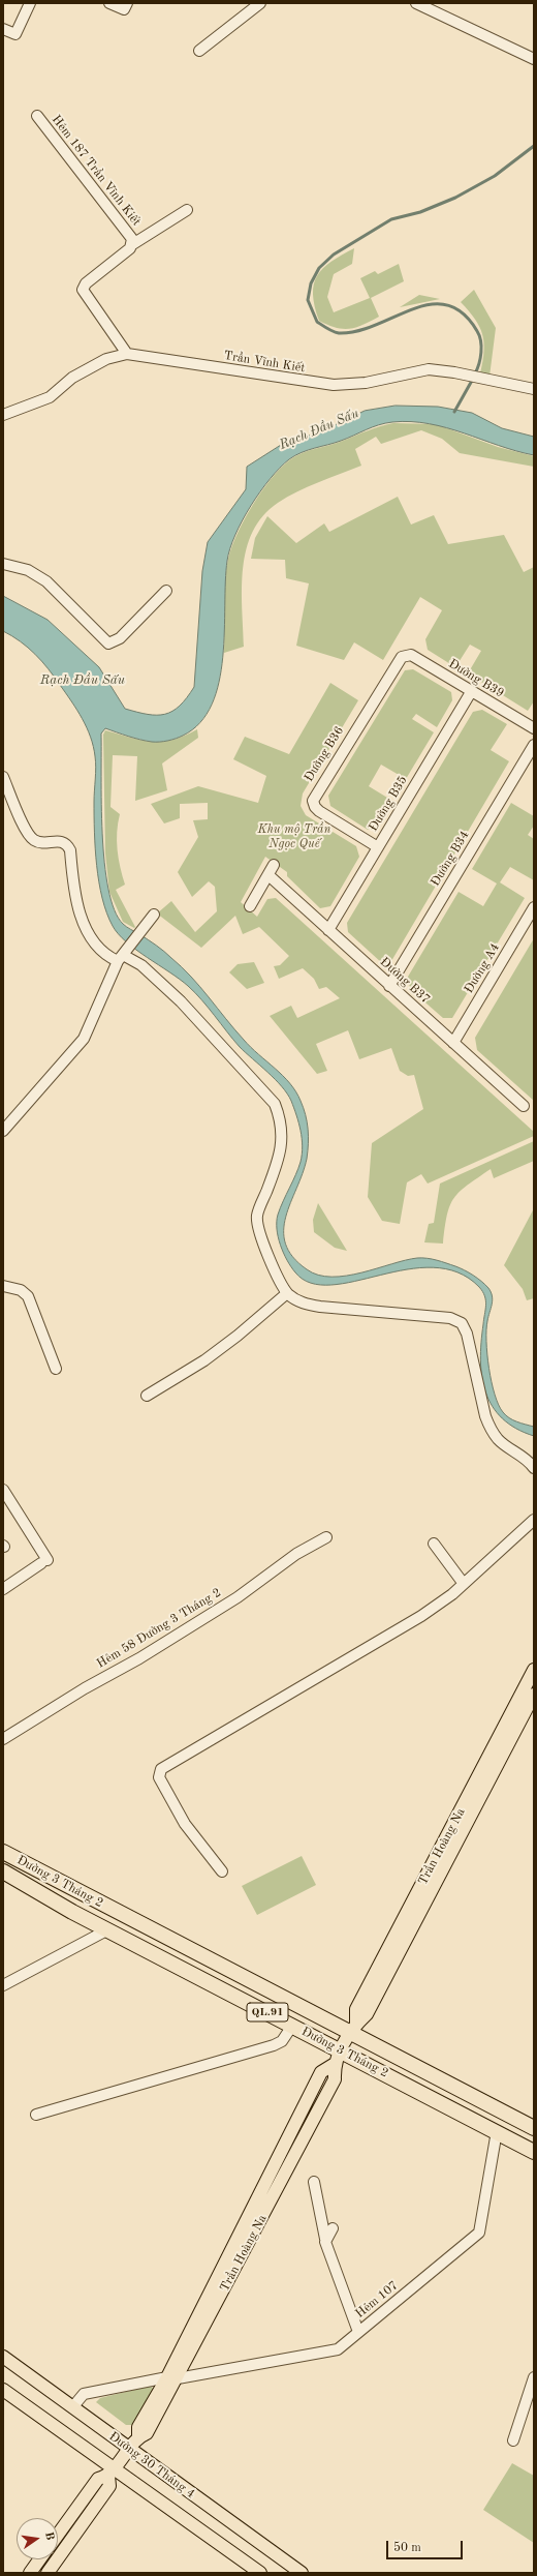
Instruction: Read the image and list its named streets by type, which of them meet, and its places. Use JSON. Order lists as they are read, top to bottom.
{
  "streets": {
    "highway": ["Đường 3 Tháng 2", "QL.91"],
    "main road": ["Trần Hoàng Na", "Đường 30 Tháng 4"],
    "street": [
      "Hẻm 187 Trần Vĩnh Kiết",
      "Trần Vĩnh Kiết",
      "Đường B39",
      "Đường B36",
      "Đường B35",
      "Đường B34",
      "Đường A4",
      "Đường B37",
      "Hẻm 58 Đường 3 Tháng 2",
      "Hẻm 107"
    ]
  },
  "crossings": [
    ["Hẻm 187 Trần Vĩnh Kiết", "Trần Vĩnh Kiết"],
    ["Đường B39", "Đường B36"],
    ["Đường B39", "Đường B35"],
    ["Đường B36", "Đường B35"],
    ["Đường B35", "Đường B37"],
    ["Đường B34", "Đường B37"],
    ["Đường A4", "Đường B37"],
    ["Trần Hoàng Na", "Đường 3 Tháng 2"],
    ["Trần Hoàng Na", "Hẻm 107"],
    ["Trần Hoàng Na", "Đường 30 Tháng 4"],
    ["Đường 3 Tháng 2", "Hẻm 107"],
    ["Hẻm 107", "Đường 30 Tháng 4"]
  ],
  "water": ["Rạch Đầu Sấu"],
  "parks": ["Khu mộ Trần Ngọc Quế"],
  "scale_bar": "50 m",
  "north": "right"
}
